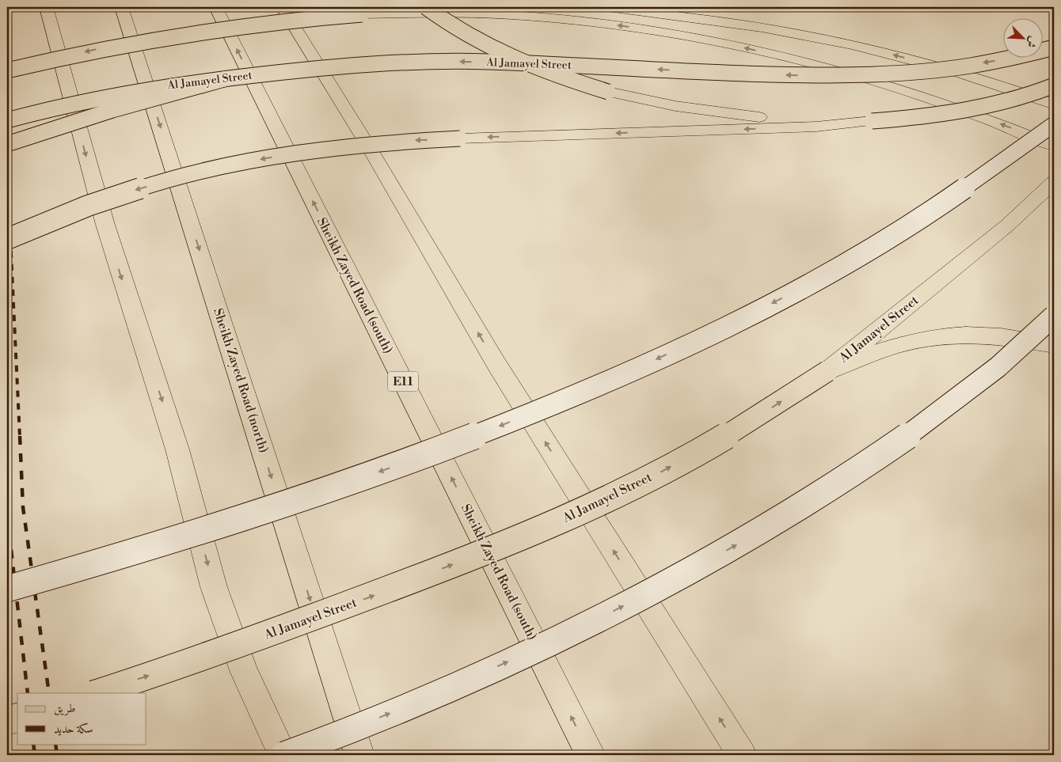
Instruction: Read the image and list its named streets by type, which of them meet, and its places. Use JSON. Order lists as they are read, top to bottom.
{
  "streets": {
    "main road": [
      "Al Jamayel Street",
      "Sheikh Zayed Road (south)",
      "Sheikh Zayed Road (north)",
      "E11"
    ]
  },
  "legend": ["طريق", "سكة حديد"],
  "north": "bottom right"
}
